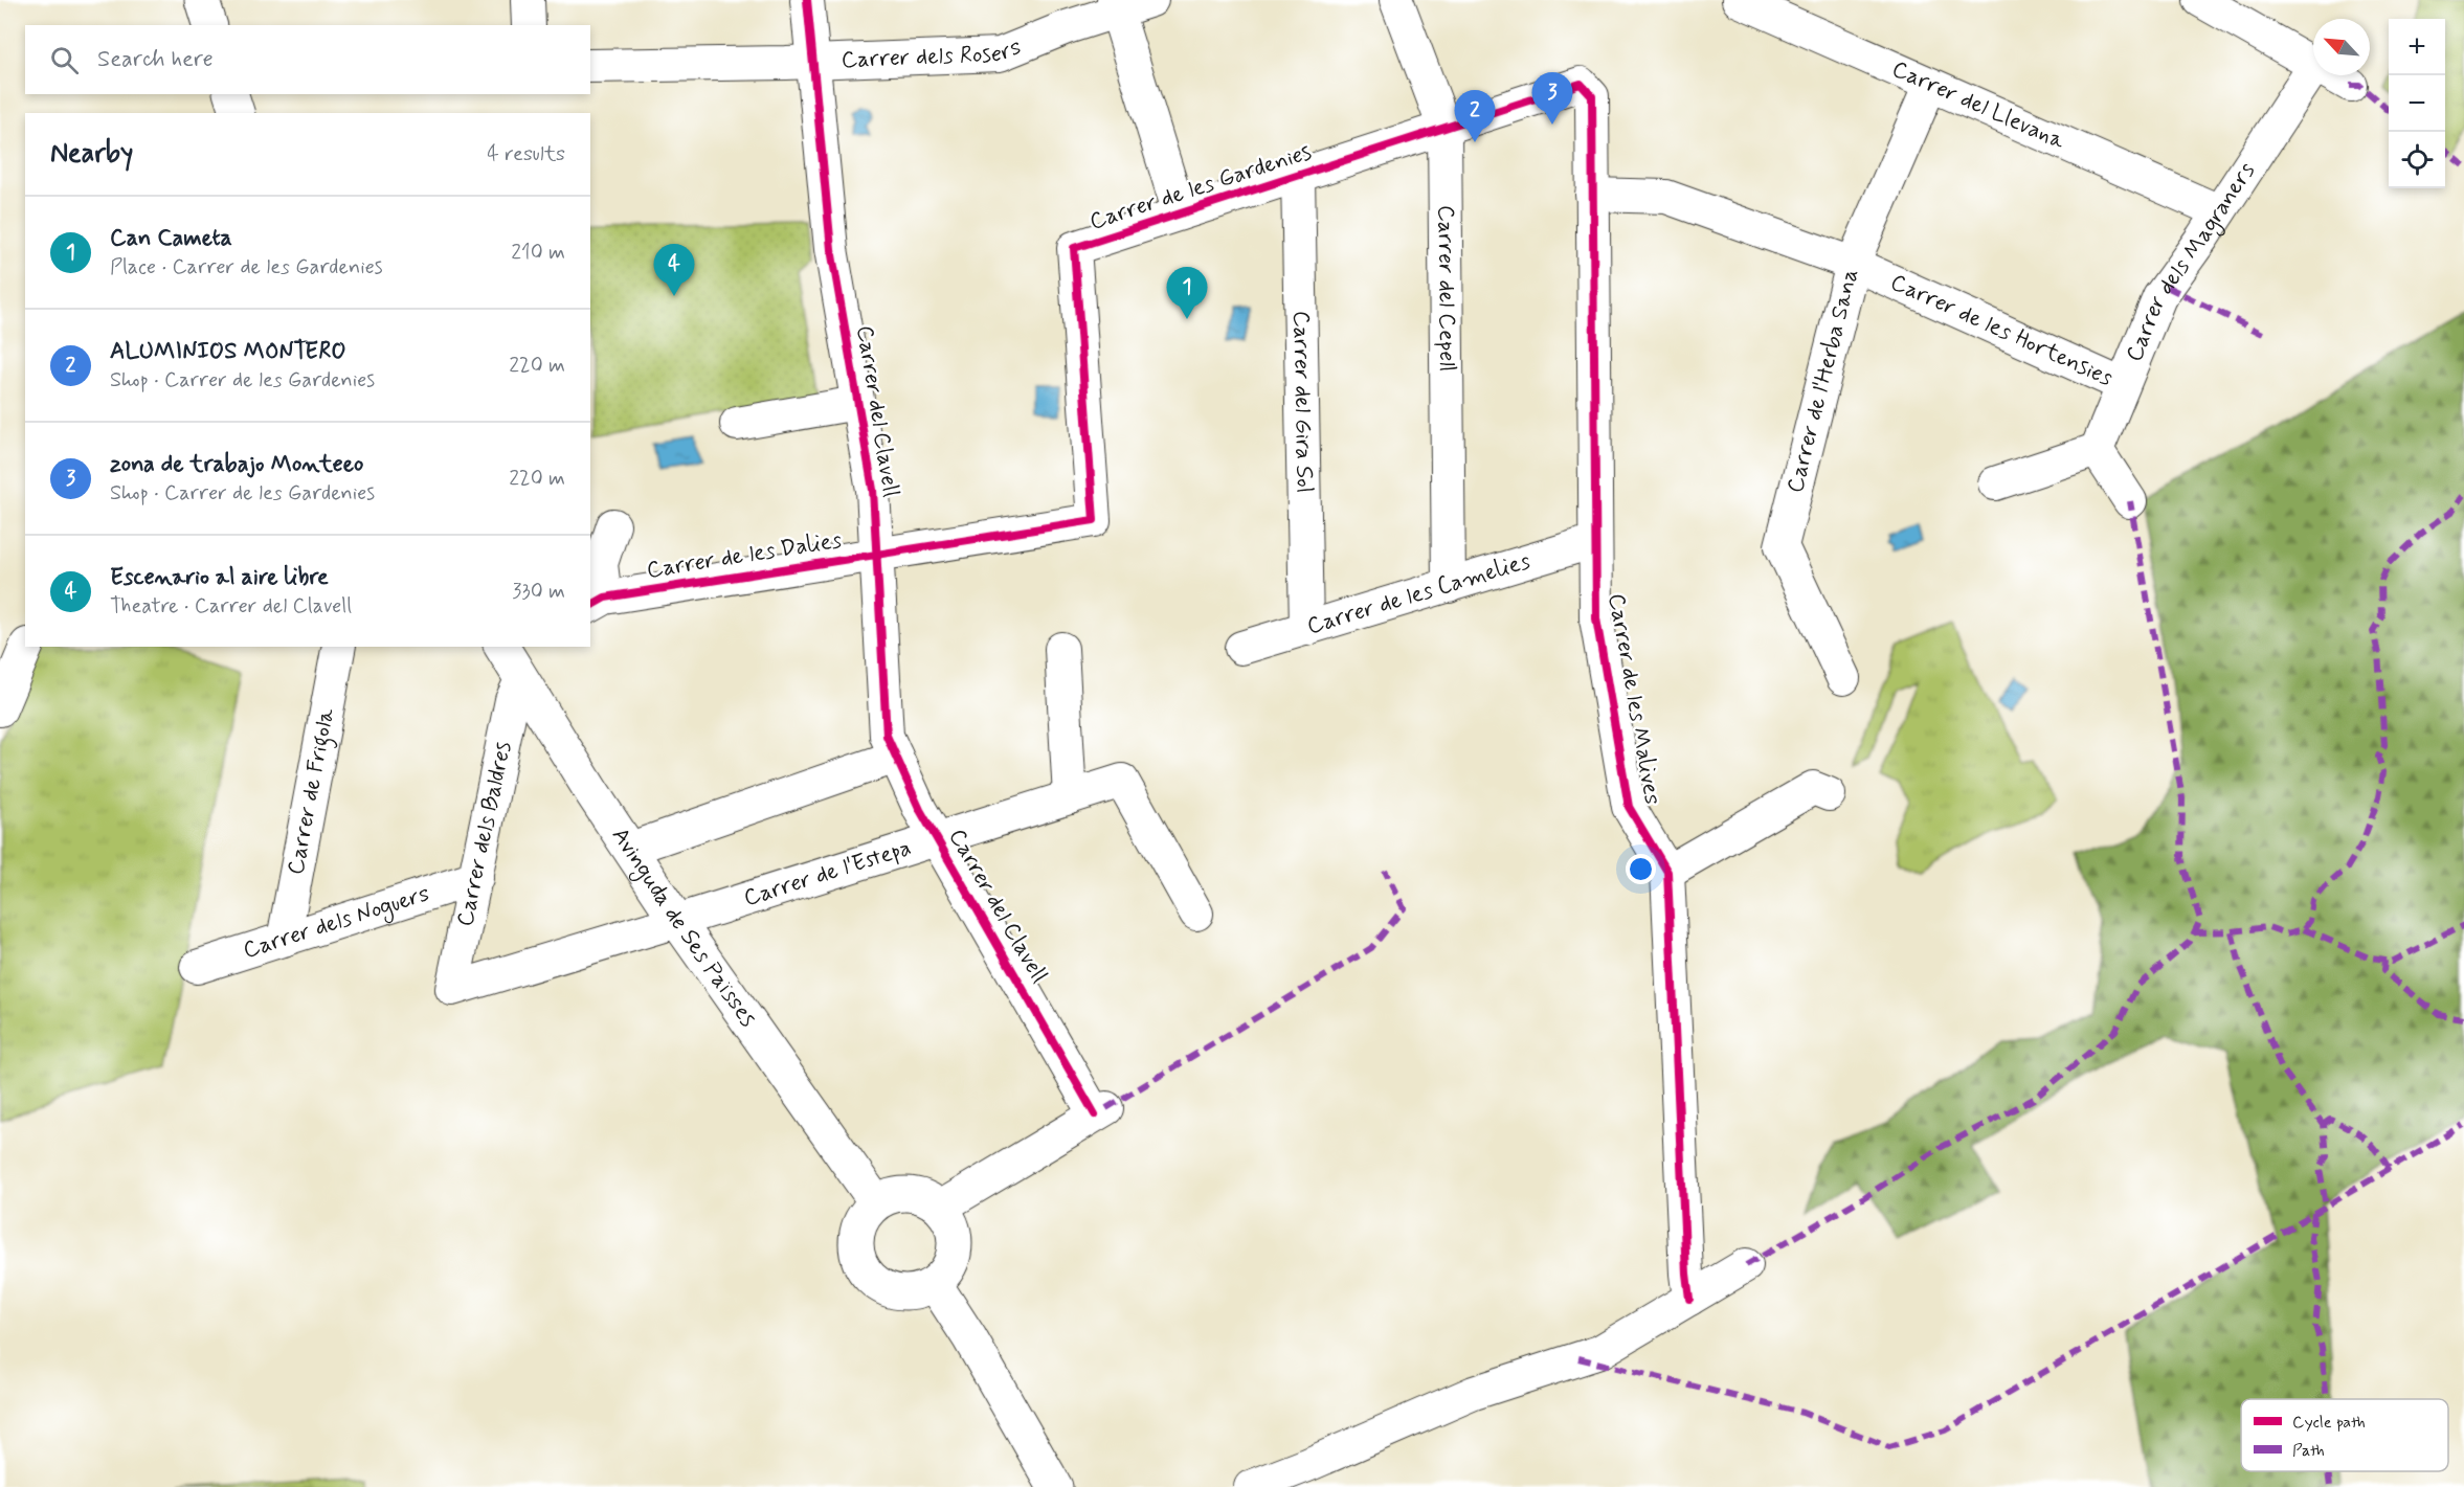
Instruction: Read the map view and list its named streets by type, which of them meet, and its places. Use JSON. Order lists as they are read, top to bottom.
{
  "streets": {
    "main road": ["Avinguda de Ses Païsses"],
    "street": [
      "Carrer dels Rosers",
      "Carrer del Llevana",
      "Carrer de les Gardenies",
      "Carrer dels Magraners",
      "Carrer del Cepell",
      "Carrer de les Hortensies",
      "Carrer de l'Herba Sana",
      "Carrer del Gira Sol",
      "Carrer del Clavell",
      "Carrer de les Dalies",
      "Carrer de les Camelies",
      "Carrer de les Malives",
      "Carrer de Frigola",
      "Carrer dels Baldres",
      "Carrer de l'Estepa",
      "Carrer dels Noguers"
    ]
  },
  "crossings": [
    ["Carrer dels Rosers", "Carrer del Clavell"],
    ["Carrer del Llevana", "Carrer dels Magraners"],
    ["Carrer del Llevana", "Carrer de l'Herba Sana"],
    ["Carrer de les Gardenies", "Carrer del Cepell"],
    ["Carrer de les Gardenies", "Carrer del Gira Sol"],
    ["Carrer de les Gardenies", "Carrer de les Dalies"],
    ["Carrer de les Gardenies", "Carrer de les Malives"],
    ["Carrer dels Magraners", "Carrer de les Hortensies"],
    ["Carrer del Cepell", "Carrer de les Camelies"],
    ["Carrer de les Hortensies", "Carrer de l'Herba Sana"],
    ["Carrer de les Hortensies", "Carrer de les Malives"],
    ["Carrer del Gira Sol", "Carrer de les Camelies"],
    ["Carrer del Clavell", "Carrer de les Dalies"],
    ["Carrer del Clavell", "Carrer de l'Estepa"],
    ["Carrer del Clavell", "Avinguda de Ses Païsses"],
    ["Carrer de les Camelies", "Carrer de les Malives"],
    ["Carrer de Frigola", "Carrer dels Noguers"],
    ["Carrer dels Baldres", "Carrer de l'Estepa"],
    ["Carrer dels Baldres", "Carrer dels Noguers"],
    ["Carrer dels Baldres", "Avinguda de Ses Païsses"],
    ["Carrer de l'Estepa", "Avinguda de Ses Païsses"]
  ],
  "legend": ["Cycle path", "Path"],
  "north": "top left",
  "page": {
    "map_buttons": ["+", "−"],
    "search": "Search here",
    "pins": [
      "3",
      "2",
      "4",
      "1"
    ],
    "heading": ["Nearby", "4 results"],
    "list": [
      {
        "mark": "1",
        "name": "Can Cameta",
        "note": "Place · Carrer de les Gardenies",
        "value": "210 m"
      },
      {
        "mark": "2",
        "name": "ALUMINIOS MONTERO",
        "note": "Shop · Carrer de les Gardenies",
        "value": "220 m"
      },
      {
        "mark": "3",
        "name": "zona de trabajo Monteeo",
        "note": "Shop · Carrer de les Gardenies",
        "value": "220 m"
      },
      {
        "mark": "4",
        "name": "Escenario al aire libre",
        "note": "Theatre · Carrer del Clavell",
        "value": "330 m"
      }
    ]
  }
}
